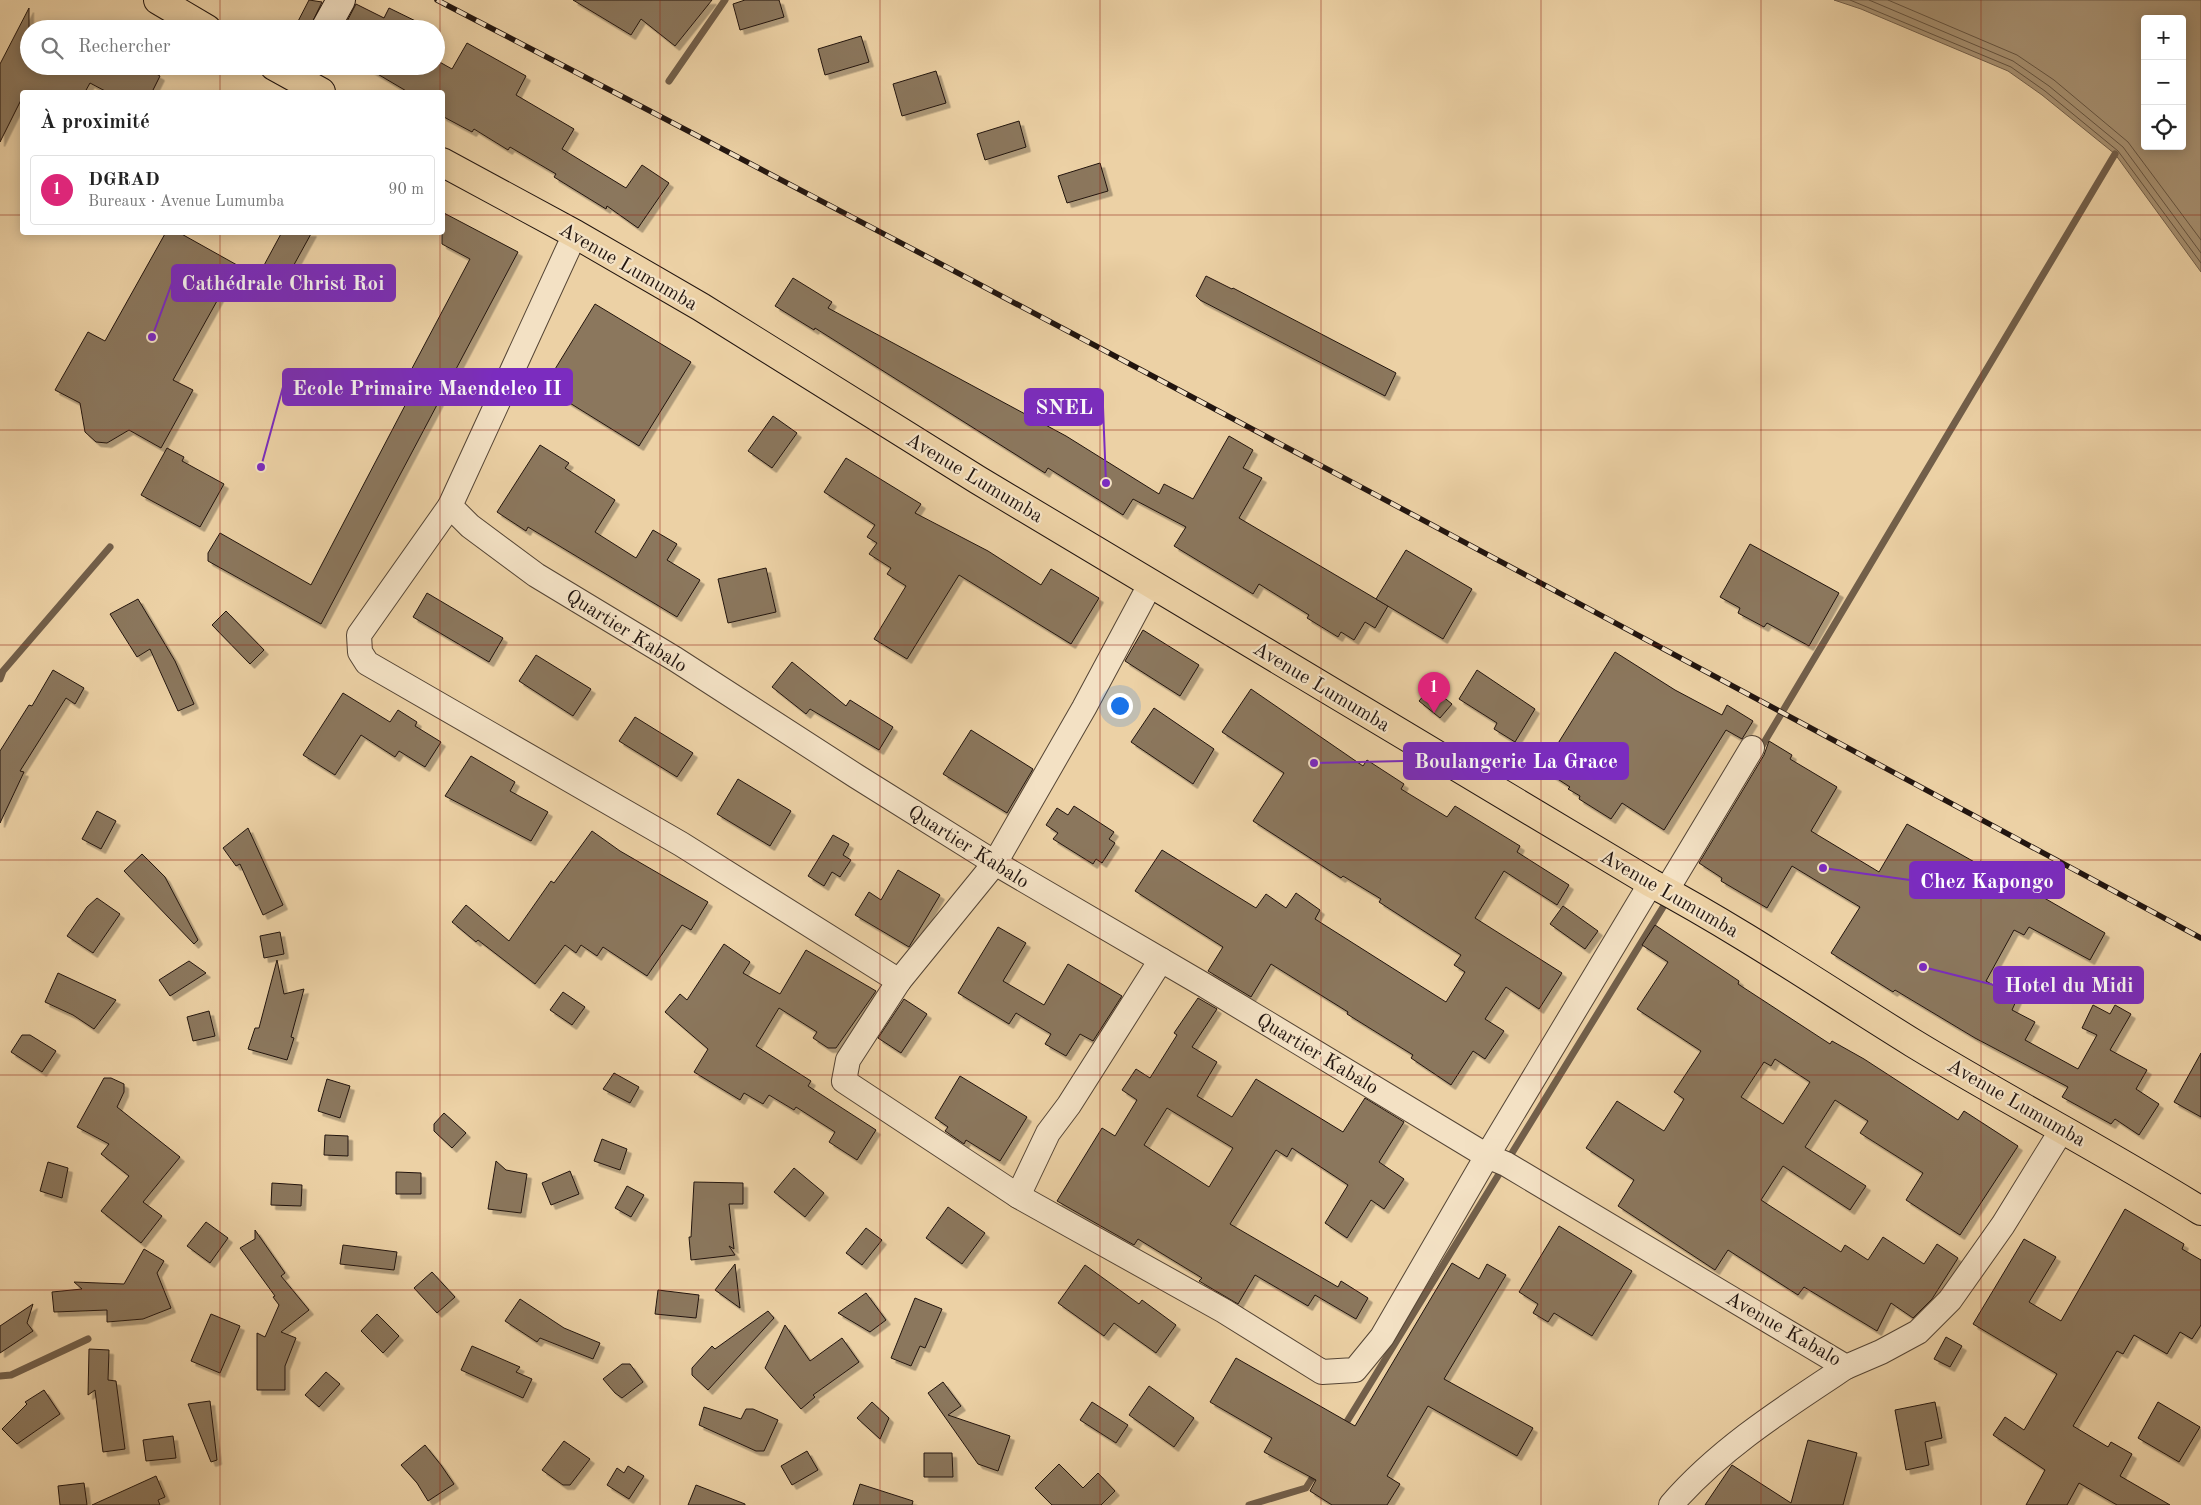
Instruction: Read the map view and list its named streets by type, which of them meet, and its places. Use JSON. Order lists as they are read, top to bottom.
{
  "streets": {
    "highway": ["Avenue Lumumba"],
    "street": ["Quartier Kabalo", "Avenue Kabalo"]
  },
  "crossings": [
    ["Avenue Lumumba", "Avenue Kabalo"],
    ["Quartier Kabalo", "Avenue Kabalo"]
  ],
  "places": [
    "Cathédrale Christ Roi",
    "Ecole Primaire Maendeleo II",
    "SNEL",
    "Boulangerie La Grace",
    "Chez Kapongo",
    "Hotel du Midi"
  ],
  "page": {
    "map_buttons": ["+", "−"],
    "search": "Rechercher",
    "heading": "À proximité",
    "list": [
      {
        "mark": "1",
        "name": "DGRAD",
        "note": "Bureaux · Avenue Lumumba",
        "value": "90 m"
      }
    ],
    "pins": "1"
  }
}
